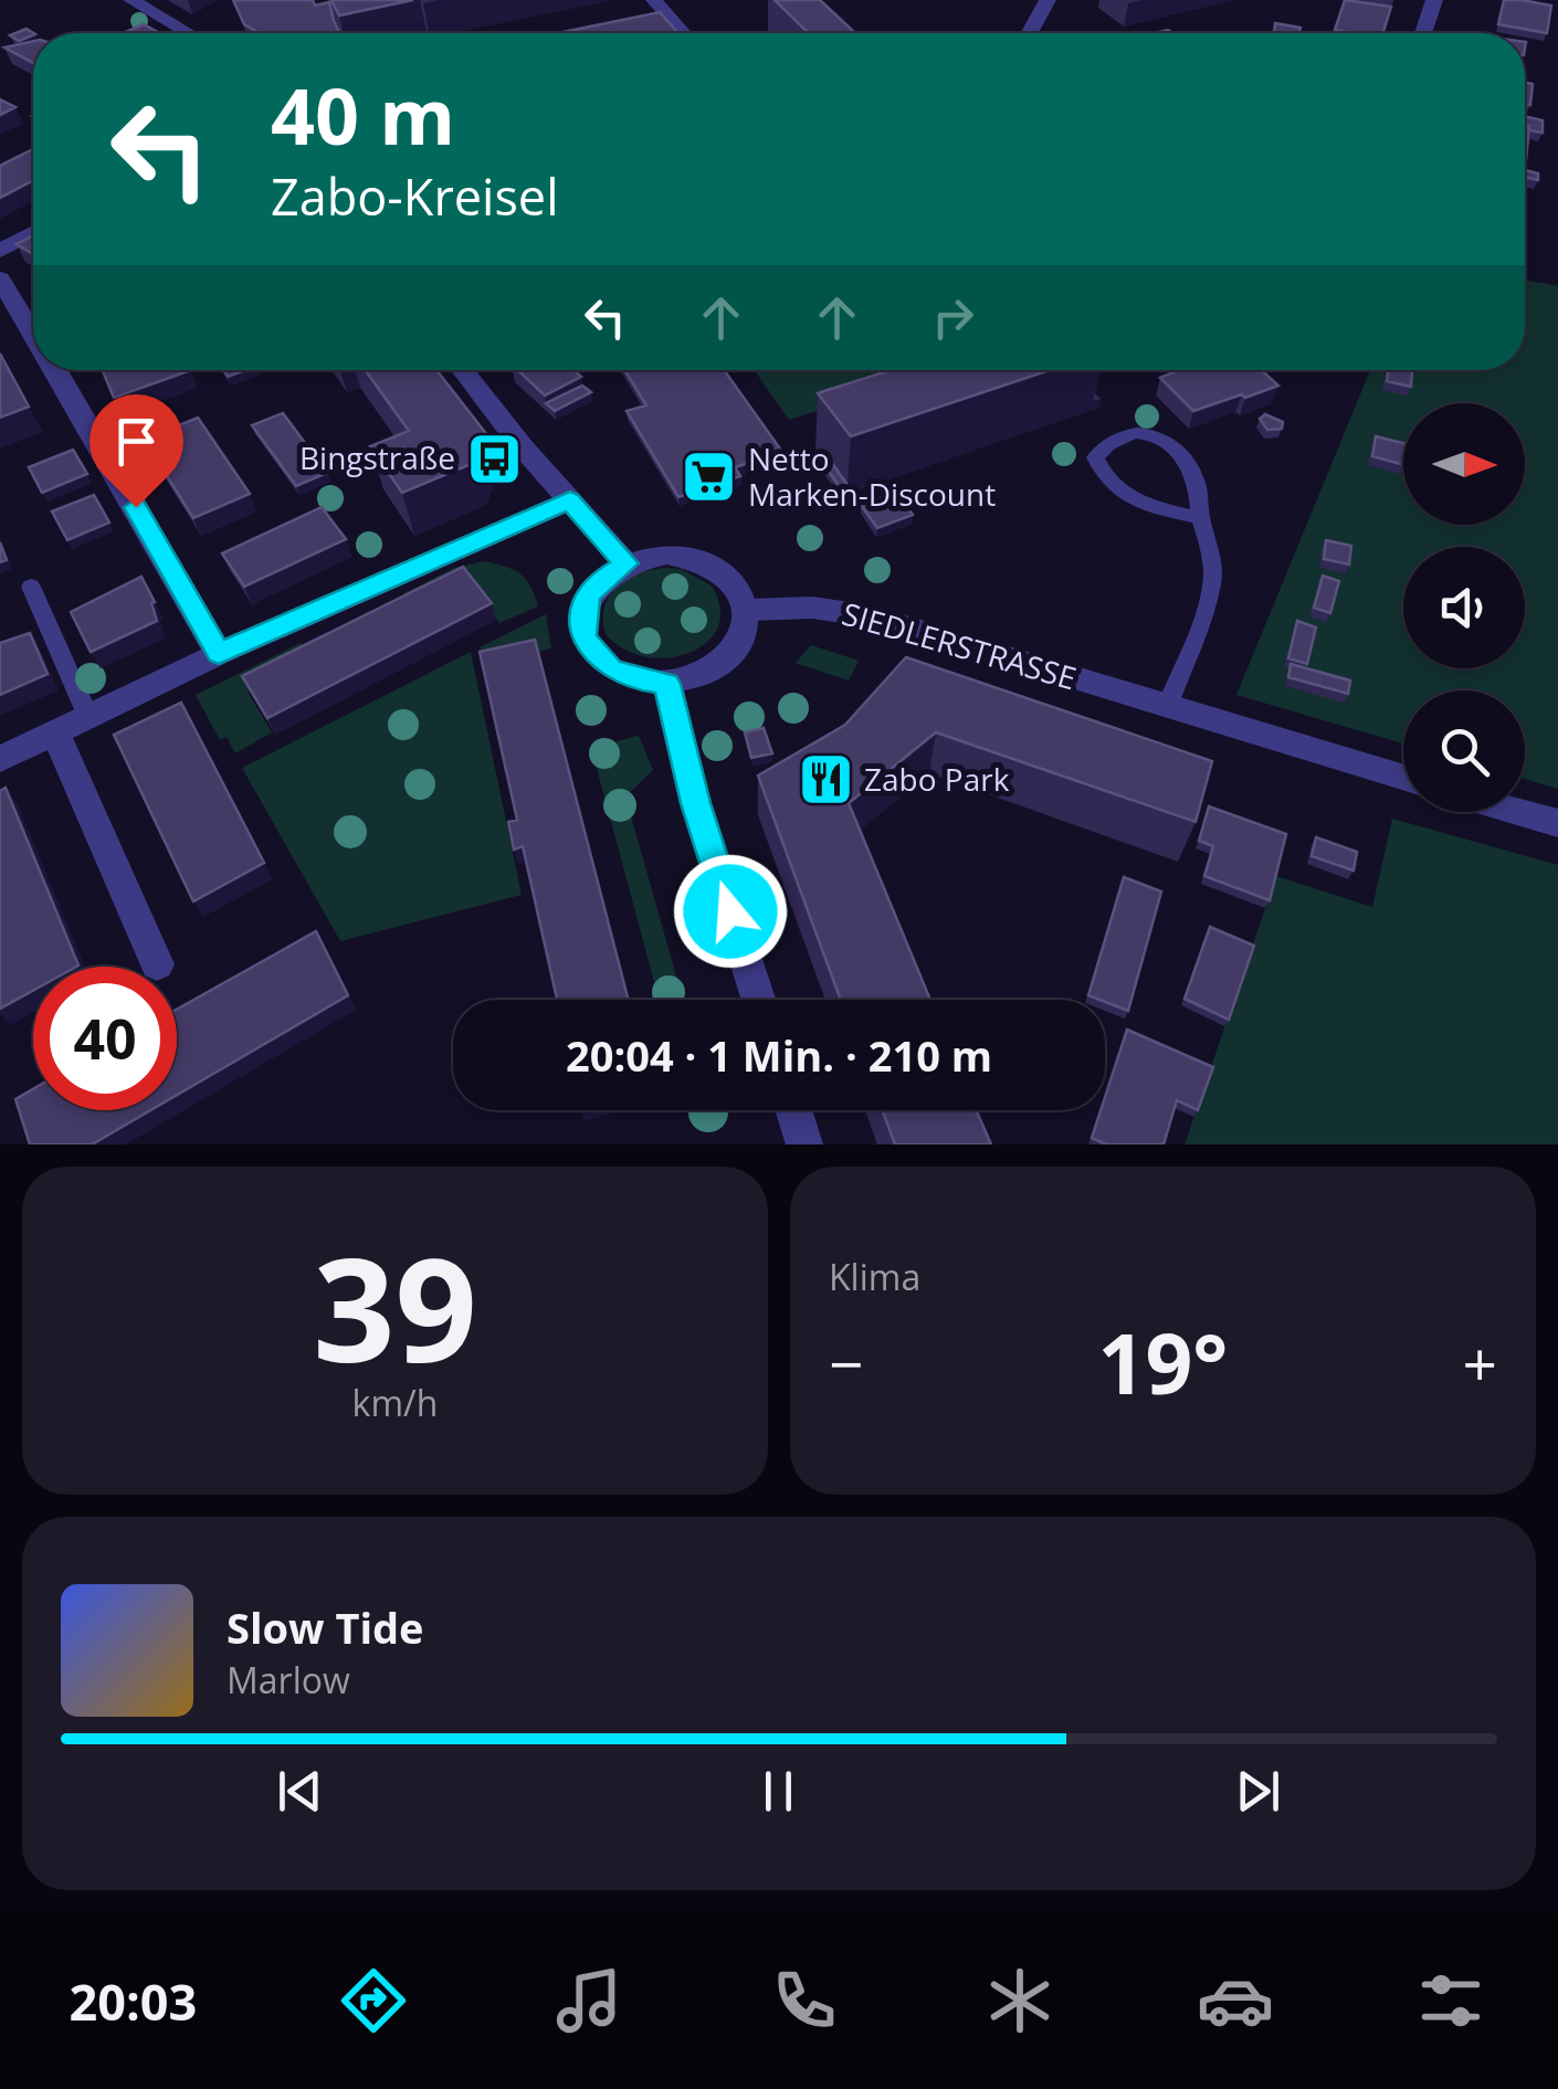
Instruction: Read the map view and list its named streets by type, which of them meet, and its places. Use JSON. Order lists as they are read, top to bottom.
{
  "streets": {
    "street": ["SIEDLERSTRASSE"]
  },
  "places": {
    "bus stop": ["Bingstraße"],
    "supermarket": ["Netto Marken-Discount"],
    "restaurant": ["Zabo Park"]
  },
  "north": "right",
  "page": {
    "turn": ["40 m", "Zabo-Kreisel"],
    "limit": "40",
    "trip": "20:04 · 1 Min. · 210 m",
    "tile": [
      ["39", "km/h"],
      "Klima"
    ],
    "heat": ["−", "19°", "+"],
    "song": ["Slow Tide", "Marlow"],
    "tabs": "20:03"
  }
}
